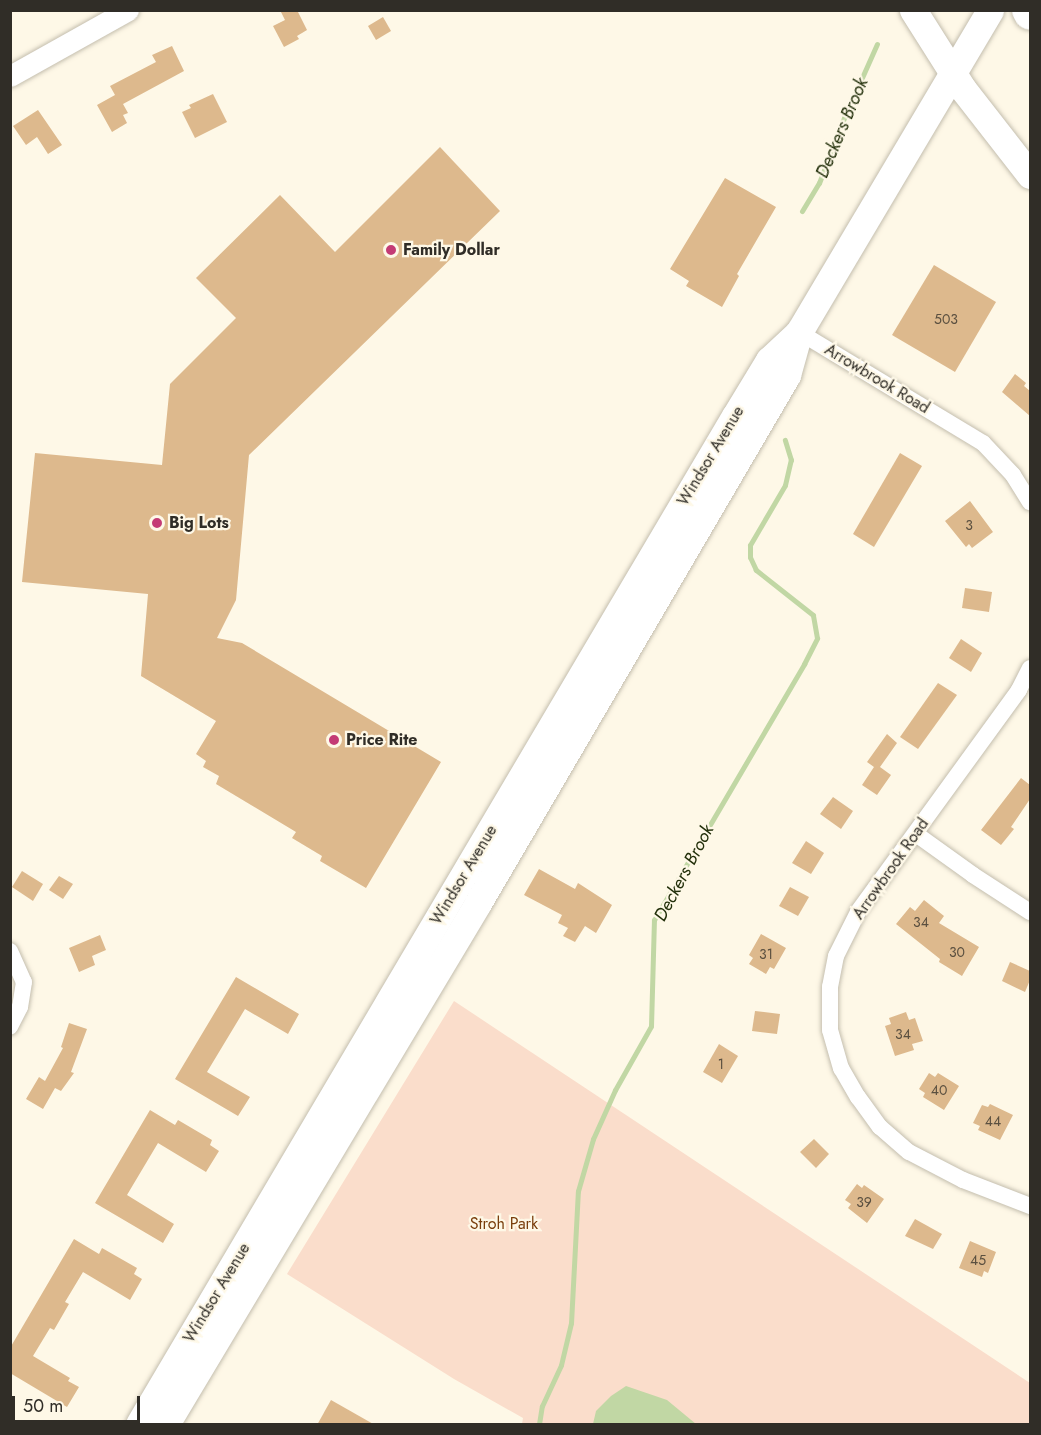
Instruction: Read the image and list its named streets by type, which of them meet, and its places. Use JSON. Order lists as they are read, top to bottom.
{
  "streets": {
    "main road": ["Windsor Avenue"],
    "street": ["Arrowbrook Road"]
  },
  "crossings": [
    ["Arrowbrook Road", "Windsor Avenue"]
  ],
  "water": ["Deckers Brook"],
  "parks": ["Stroh Park"],
  "places": ["Family Dollar", "Big Lots", "Price Rite"],
  "house_numbers": [
    "503",
    "3",
    "34",
    "30",
    "31",
    "34",
    "1",
    "40",
    "44",
    "39",
    "45"
  ],
  "scale_bar": "50 m"
}
